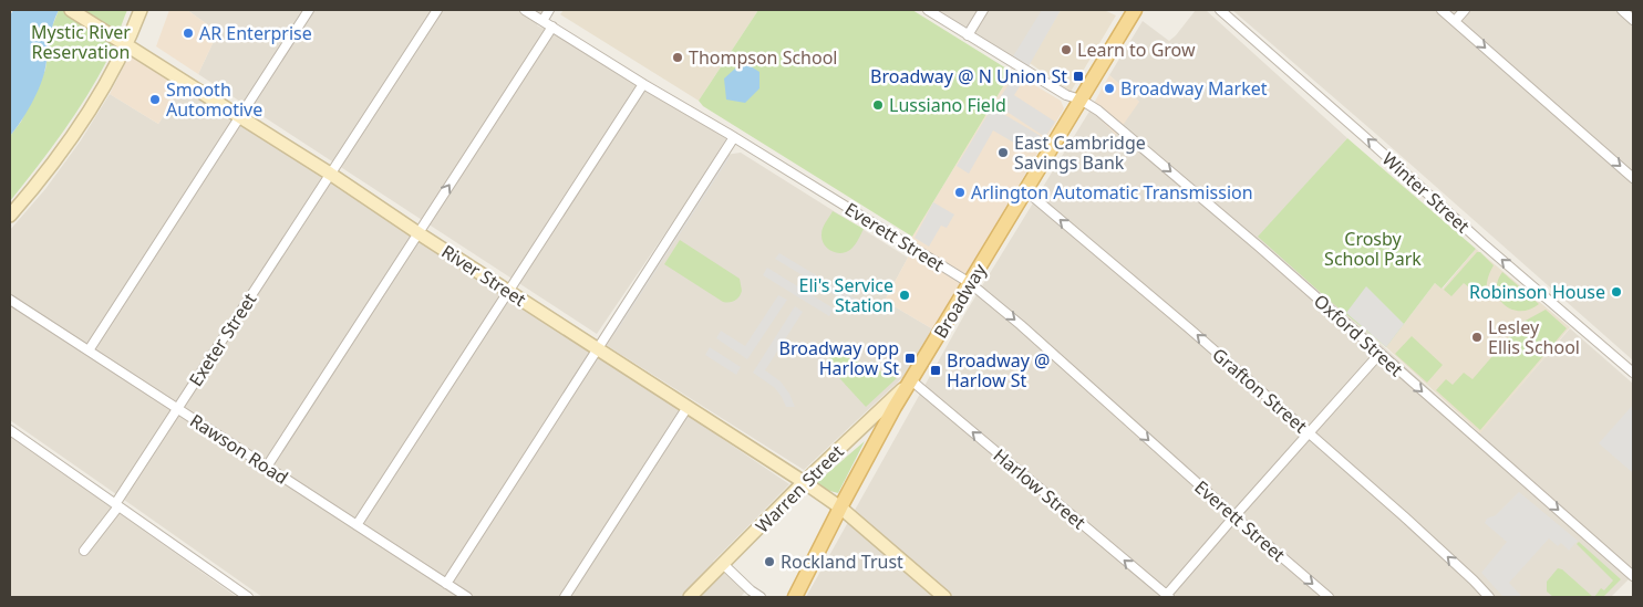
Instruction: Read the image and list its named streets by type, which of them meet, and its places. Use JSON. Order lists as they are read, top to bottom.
{
  "streets": {
    "main road": ["Broadway"],
    "street": [
      "Winter Street",
      "Everett Street",
      "River Street",
      "Oxford Street",
      "Exeter Street",
      "Grafton Street",
      "Rawson Road",
      "Warren Street",
      "Harlow Street"
    ]
  },
  "crossings": [
    ["Everett Street", "Broadway"],
    ["River Street", "Broadway"],
    ["River Street", "Exeter Street"],
    ["River Street", "Warren Street"],
    ["Broadway", "Oxford Street"],
    ["Broadway", "Grafton Street"],
    ["Broadway", "Warren Street"],
    ["Broadway", "Harlow Street"],
    ["Exeter Street", "Rawson Road"],
    ["Warren Street", "Harlow Street"]
  ],
  "one_way": [
    "Winter Street",
    "Everett Street",
    "Oxford Street",
    "Grafton Street",
    "Harlow Street"
  ],
  "parks": ["Mystic River Reservation", "Crosby School Park"],
  "places": {
    "other": [
      "AR Enterprise",
      "Learn to Grow",
      "Thompson School",
      "Broadway Market",
      "Smooth Automotive",
      "Lussiano Field",
      "East Cambridge Savings Bank",
      "Arlington Automatic Transmission",
      "Robinson House",
      "Eli's Service Station",
      "Lesley Ellis School",
      "Rockland Trust"
    ],
    "transit": ["Broadway @ N Union St", "Broadway opp Harlow St", "Broadway @ Harlow St"]
  }
}
